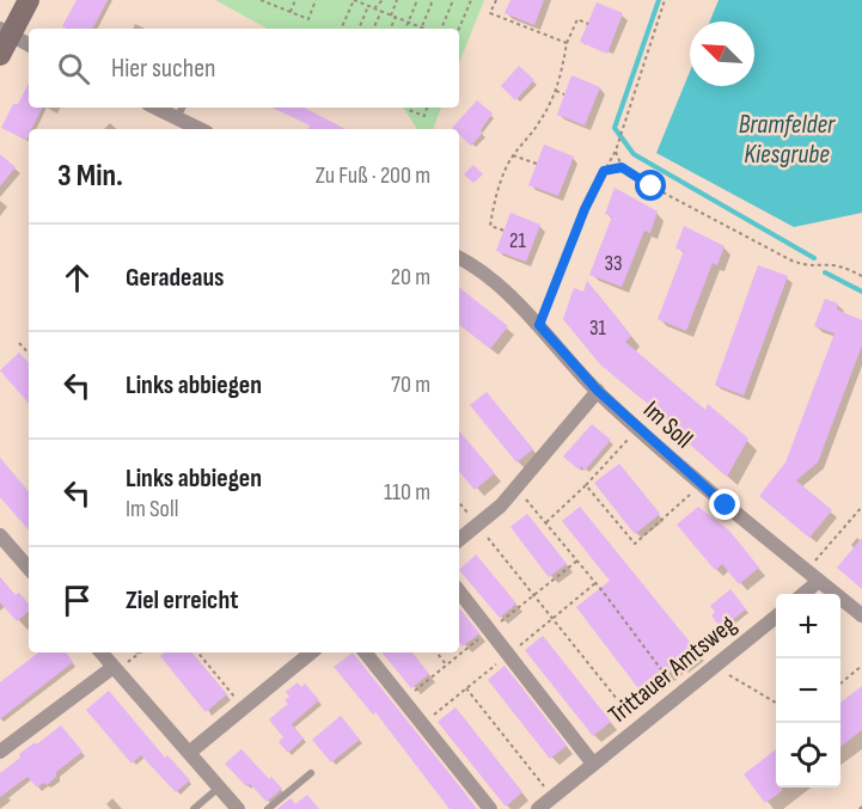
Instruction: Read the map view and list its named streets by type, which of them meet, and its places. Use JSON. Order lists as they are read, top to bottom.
{
  "streets": {
    "street": ["Im Soll", "Trittauer Amtsweg"]
  },
  "water": ["Bramfelder Kiesgrube"],
  "house_numbers": ["21", "33", "31"],
  "north": "top left",
  "page": {
    "search": "Hier suchen",
    "heading": ["3 Min.", "Zu Fuß · 200 m"],
    "list": [
      ["Geradeaus", "20 m"],
      ["Links abbiegen", "70 m"],
      ["Links abbiegen", "Im Soll", "110 m"],
      "Ziel erreicht"
    ],
    "map_buttons": ["+", "−"]
  }
}
